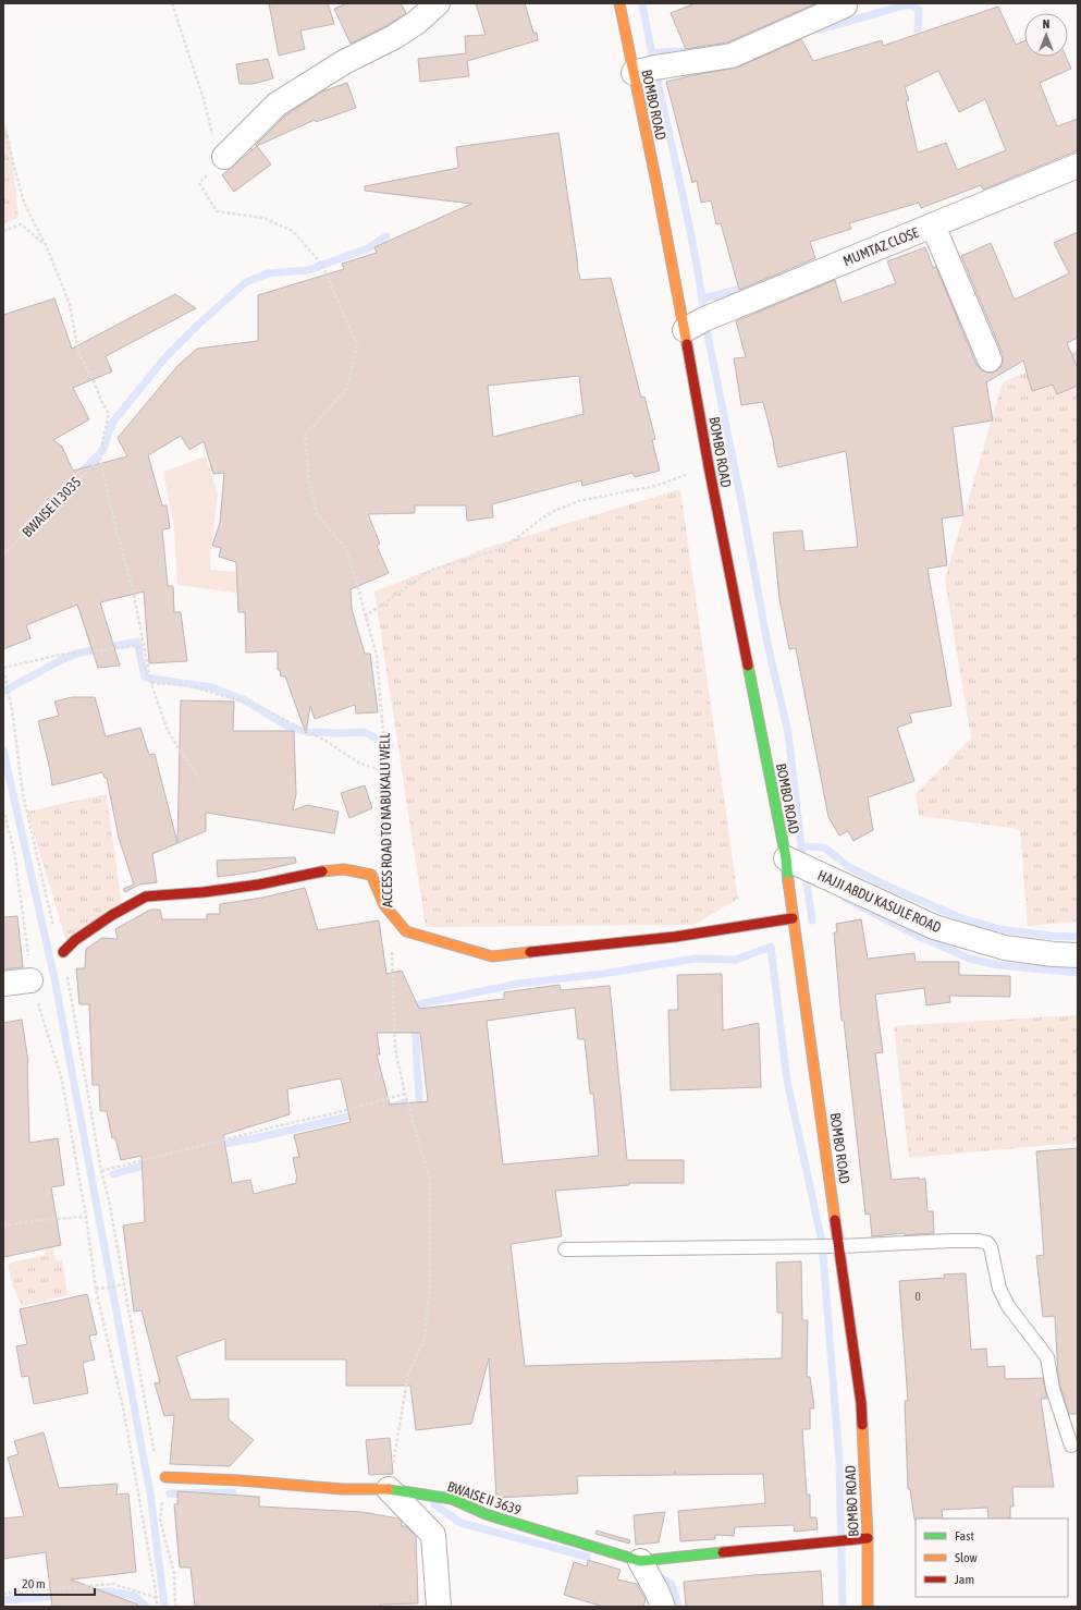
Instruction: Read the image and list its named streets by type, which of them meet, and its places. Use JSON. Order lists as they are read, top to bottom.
{
  "streets": {
    "main road": ["BOMBO ROAD", "BWAISE II 3639"],
    "street": ["MUMTAZ CLOSE", "HAJJI ABDU KASULE ROAD"],
    "path": ["BWAISE II 3035", "ACCESS ROAD TO NABUKALU WELL"]
  },
  "crossings": [
    ["BOMBO ROAD", "MUMTAZ CLOSE"],
    ["BOMBO ROAD", "HAJJI ABDU KASULE ROAD"],
    ["BOMBO ROAD", "BWAISE II 3639"]
  ],
  "house_numbers": ["0"],
  "legend": ["Fast", "Slow", "Jam"],
  "scale_bar": "20 m",
  "north": "top"
}
